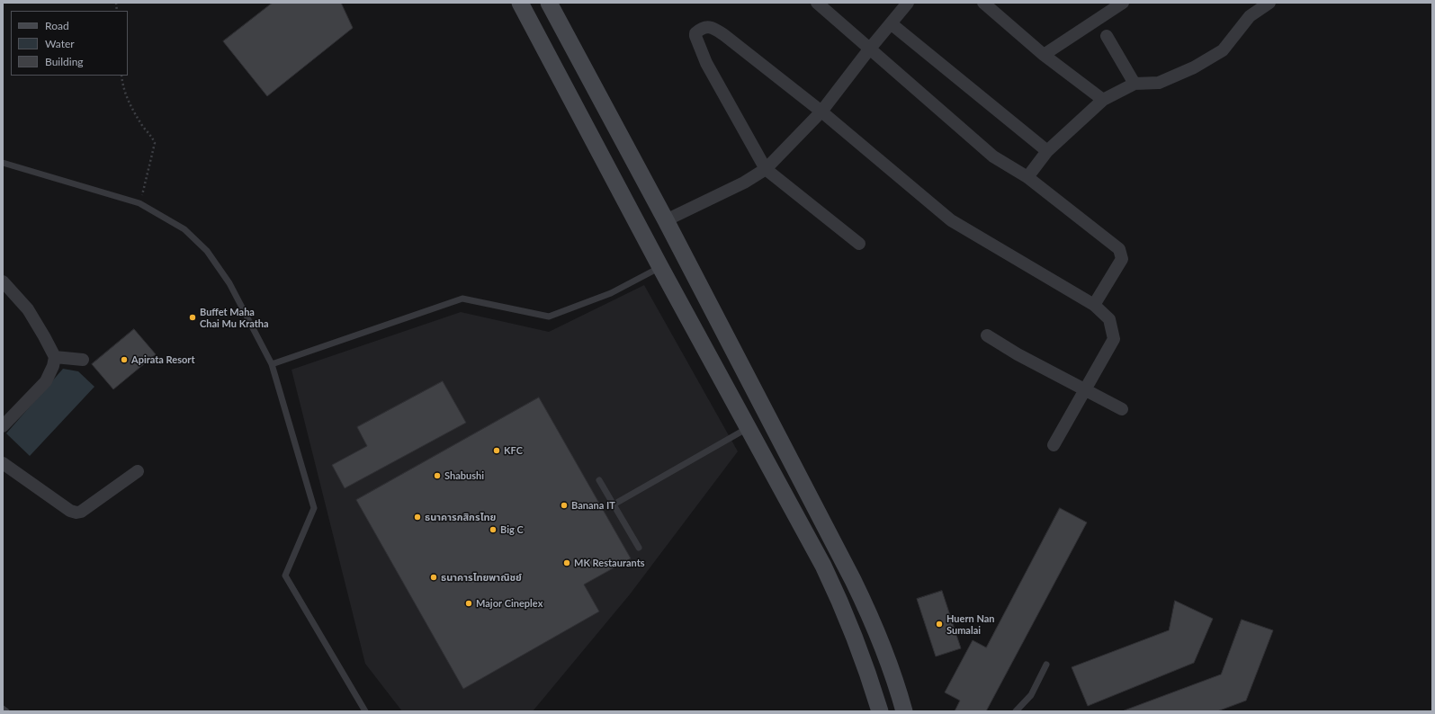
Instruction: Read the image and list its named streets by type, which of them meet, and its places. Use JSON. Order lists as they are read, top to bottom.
{
  "places": [
    "Buffet Maha Chai Mu Kratha",
    "Apirata Resort",
    "KFC",
    "Shabushi",
    "Banana IT",
    "ธนาคารกสิกรไทย",
    "Big C",
    "MK Restaurants",
    "ธนาคารไทยพาณิชย์",
    "Major Cineplex",
    "Huern Nan Sumalai"
  ],
  "legend": ["Road", "Water", "Building"]
}
